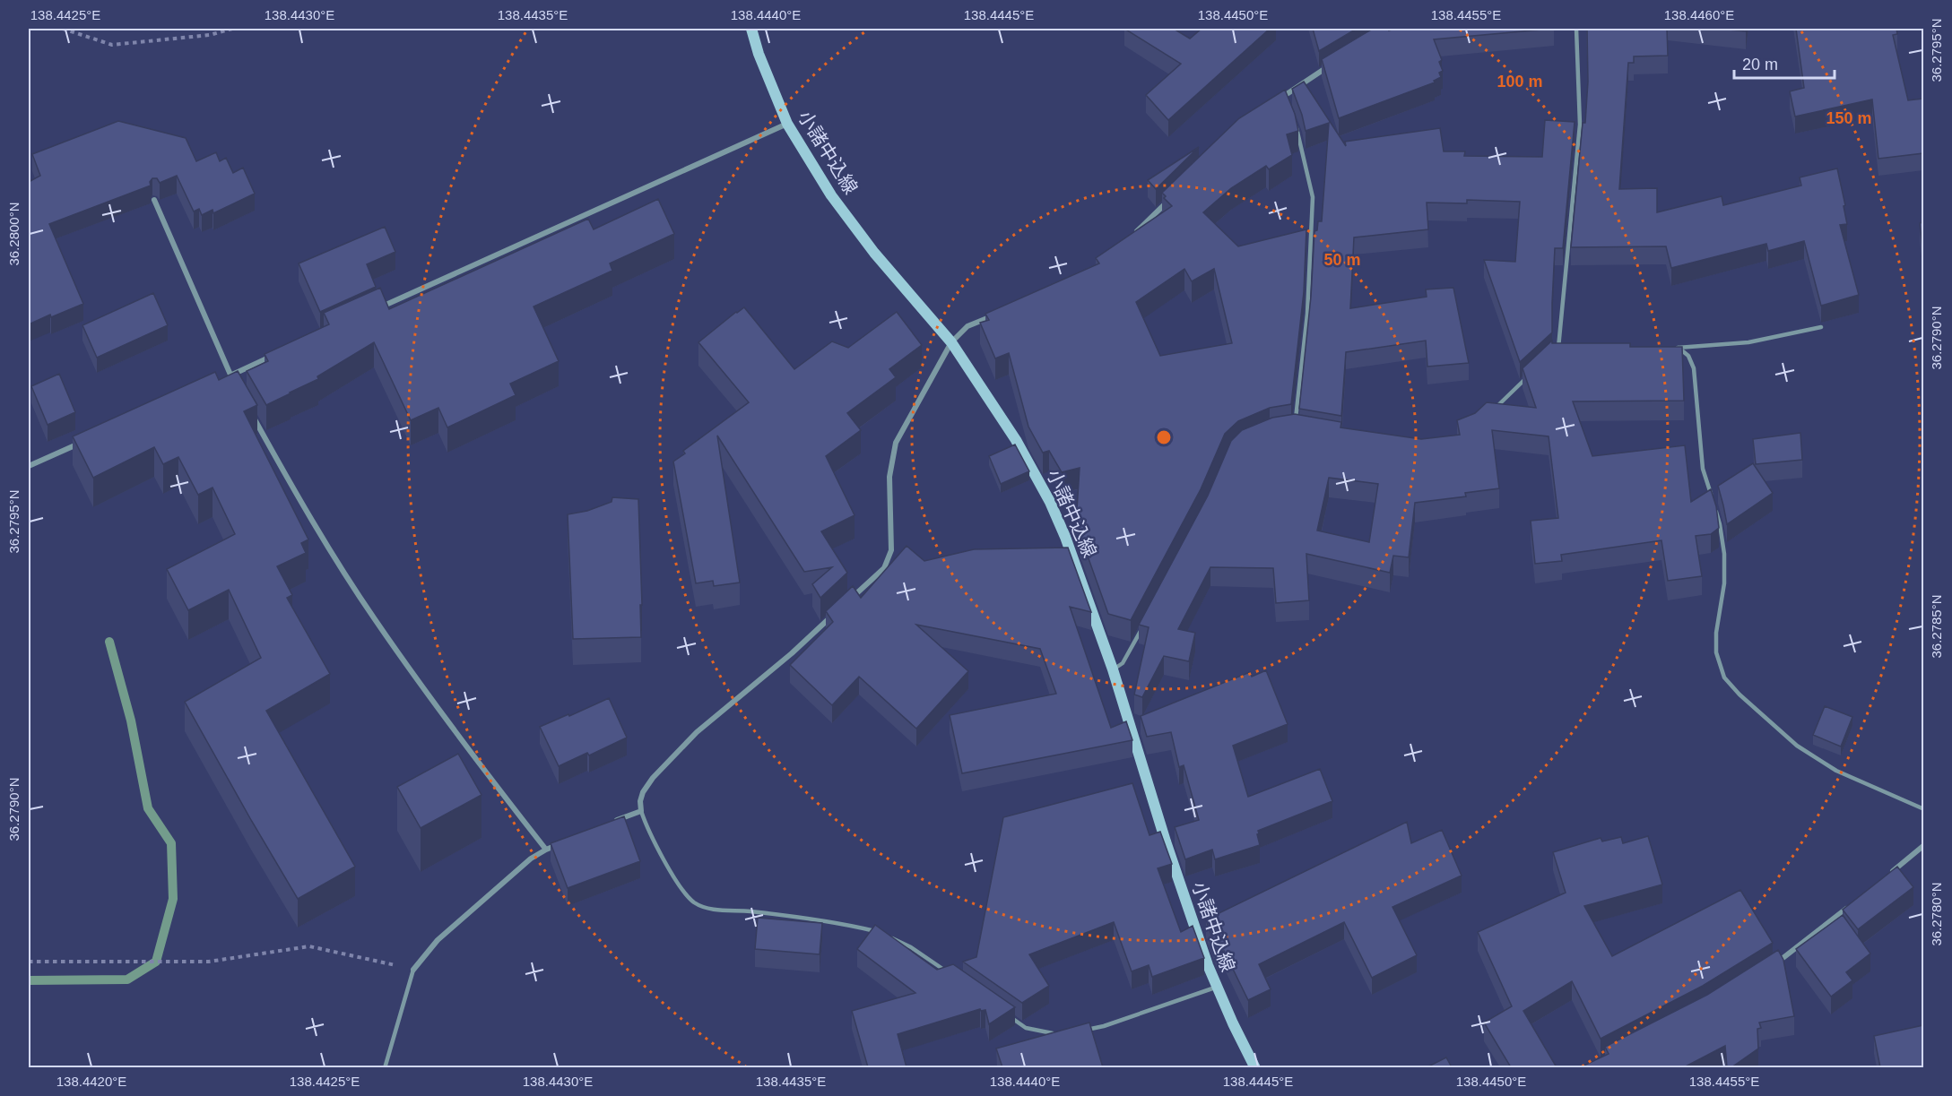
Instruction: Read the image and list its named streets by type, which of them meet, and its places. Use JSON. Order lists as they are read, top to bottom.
{
  "streets": {
    "main road": ["小諸中込線"]
  },
  "scale_bar": "20 m",
  "coordinates": [
    "138.4425°E",
    "138.4430°E",
    "138.4435°E",
    "138.4440°E",
    "138.4445°E",
    "138.4450°E",
    "138.4455°E",
    "138.4460°E",
    "36.2795°N",
    "36.2800°N",
    "36.2790°N",
    "36.2785°N",
    "36.2780°N",
    "138.4420°E"
  ],
  "rings": ["100 m", "150 m", "50 m"]
}
